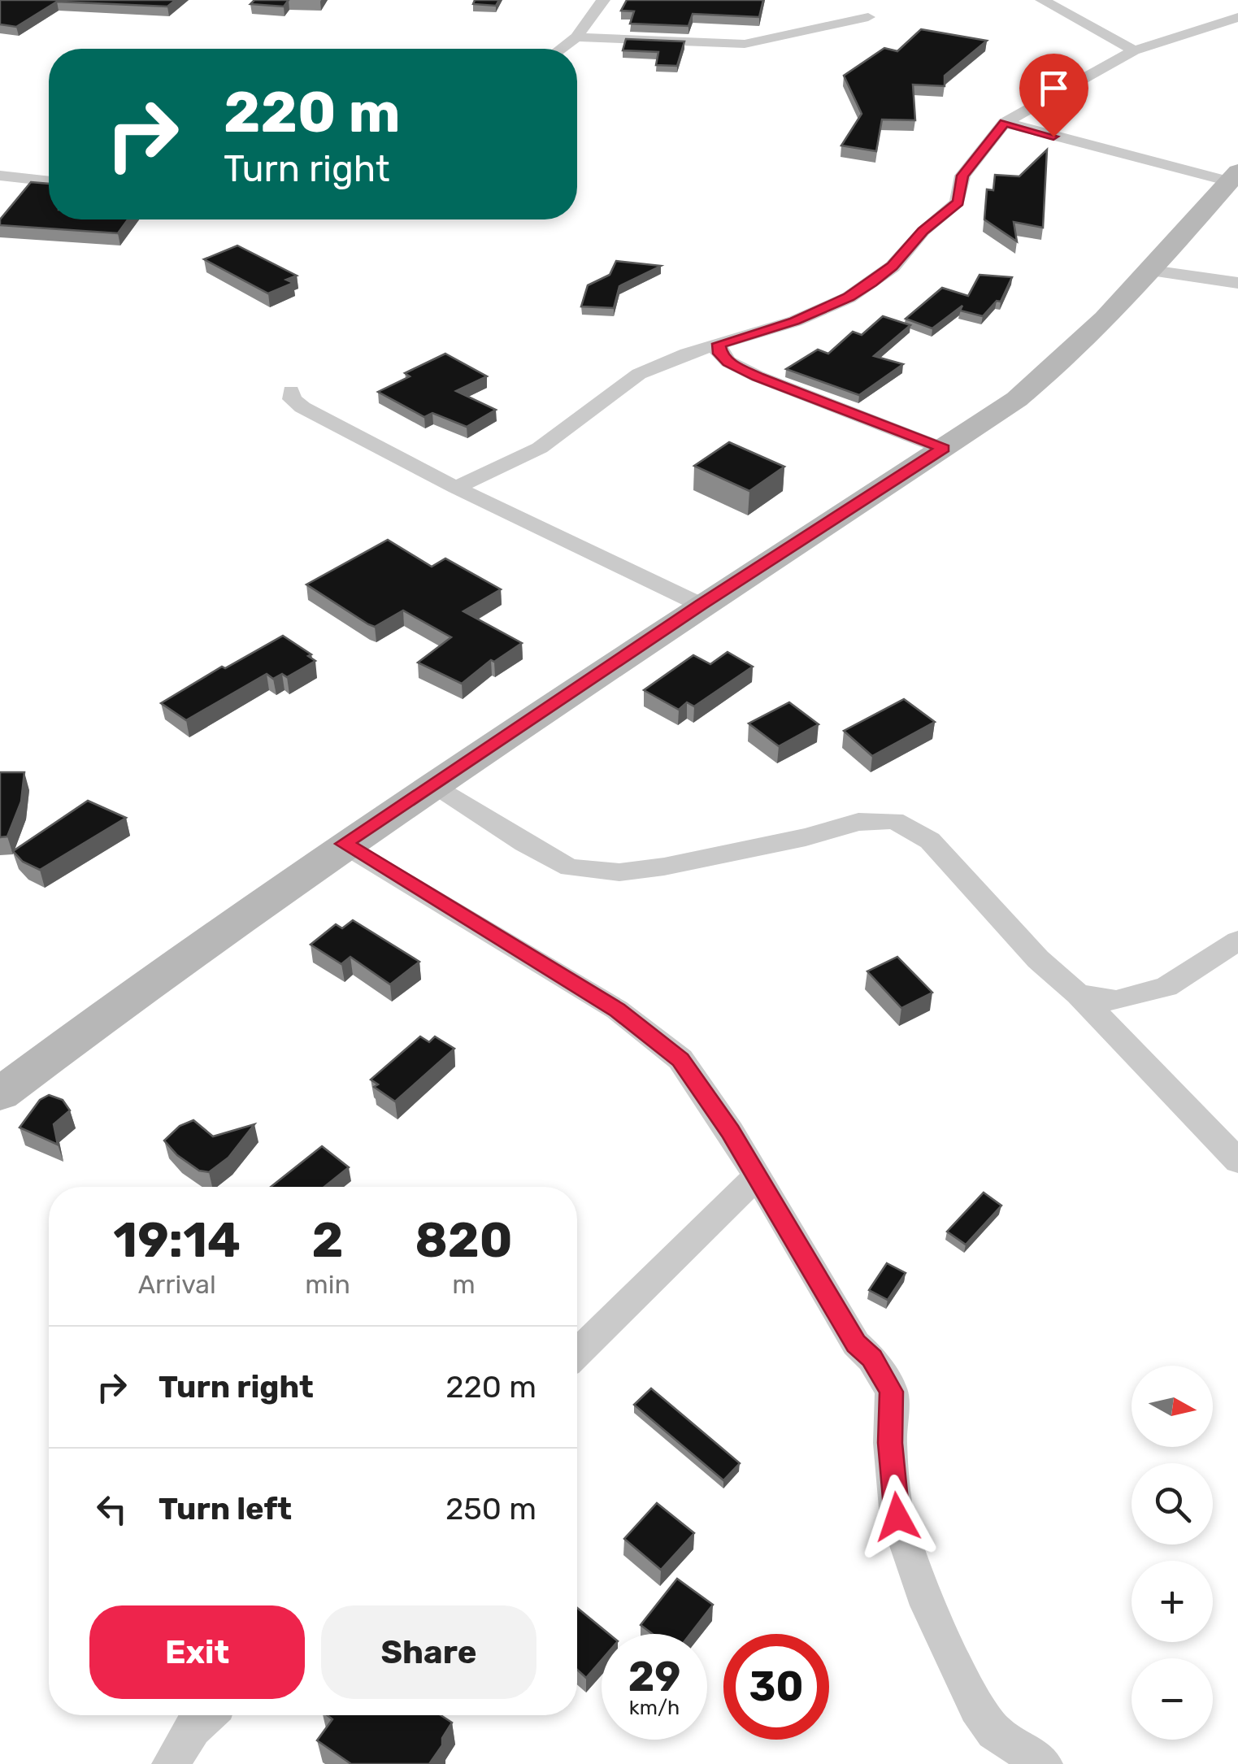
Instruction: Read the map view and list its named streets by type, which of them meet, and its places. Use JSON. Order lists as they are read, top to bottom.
{
  "north": "right",
  "page": {
    "turn": ["220 m", "Turn right"],
    "eta": [
      "19:14",
      "Arrival",
      "2",
      "min",
      "820",
      "m"
    ],
    "list": [
      {
        "name": "Turn right",
        "value": "220 m"
      },
      {
        "name": "Turn left",
        "value": "250 m"
      }
    ],
    "map_buttons": ["+", "−"],
    "buttons": ["Exit", "Share"],
    "speed": "29 km/h",
    "limit": "30"
  }
}
